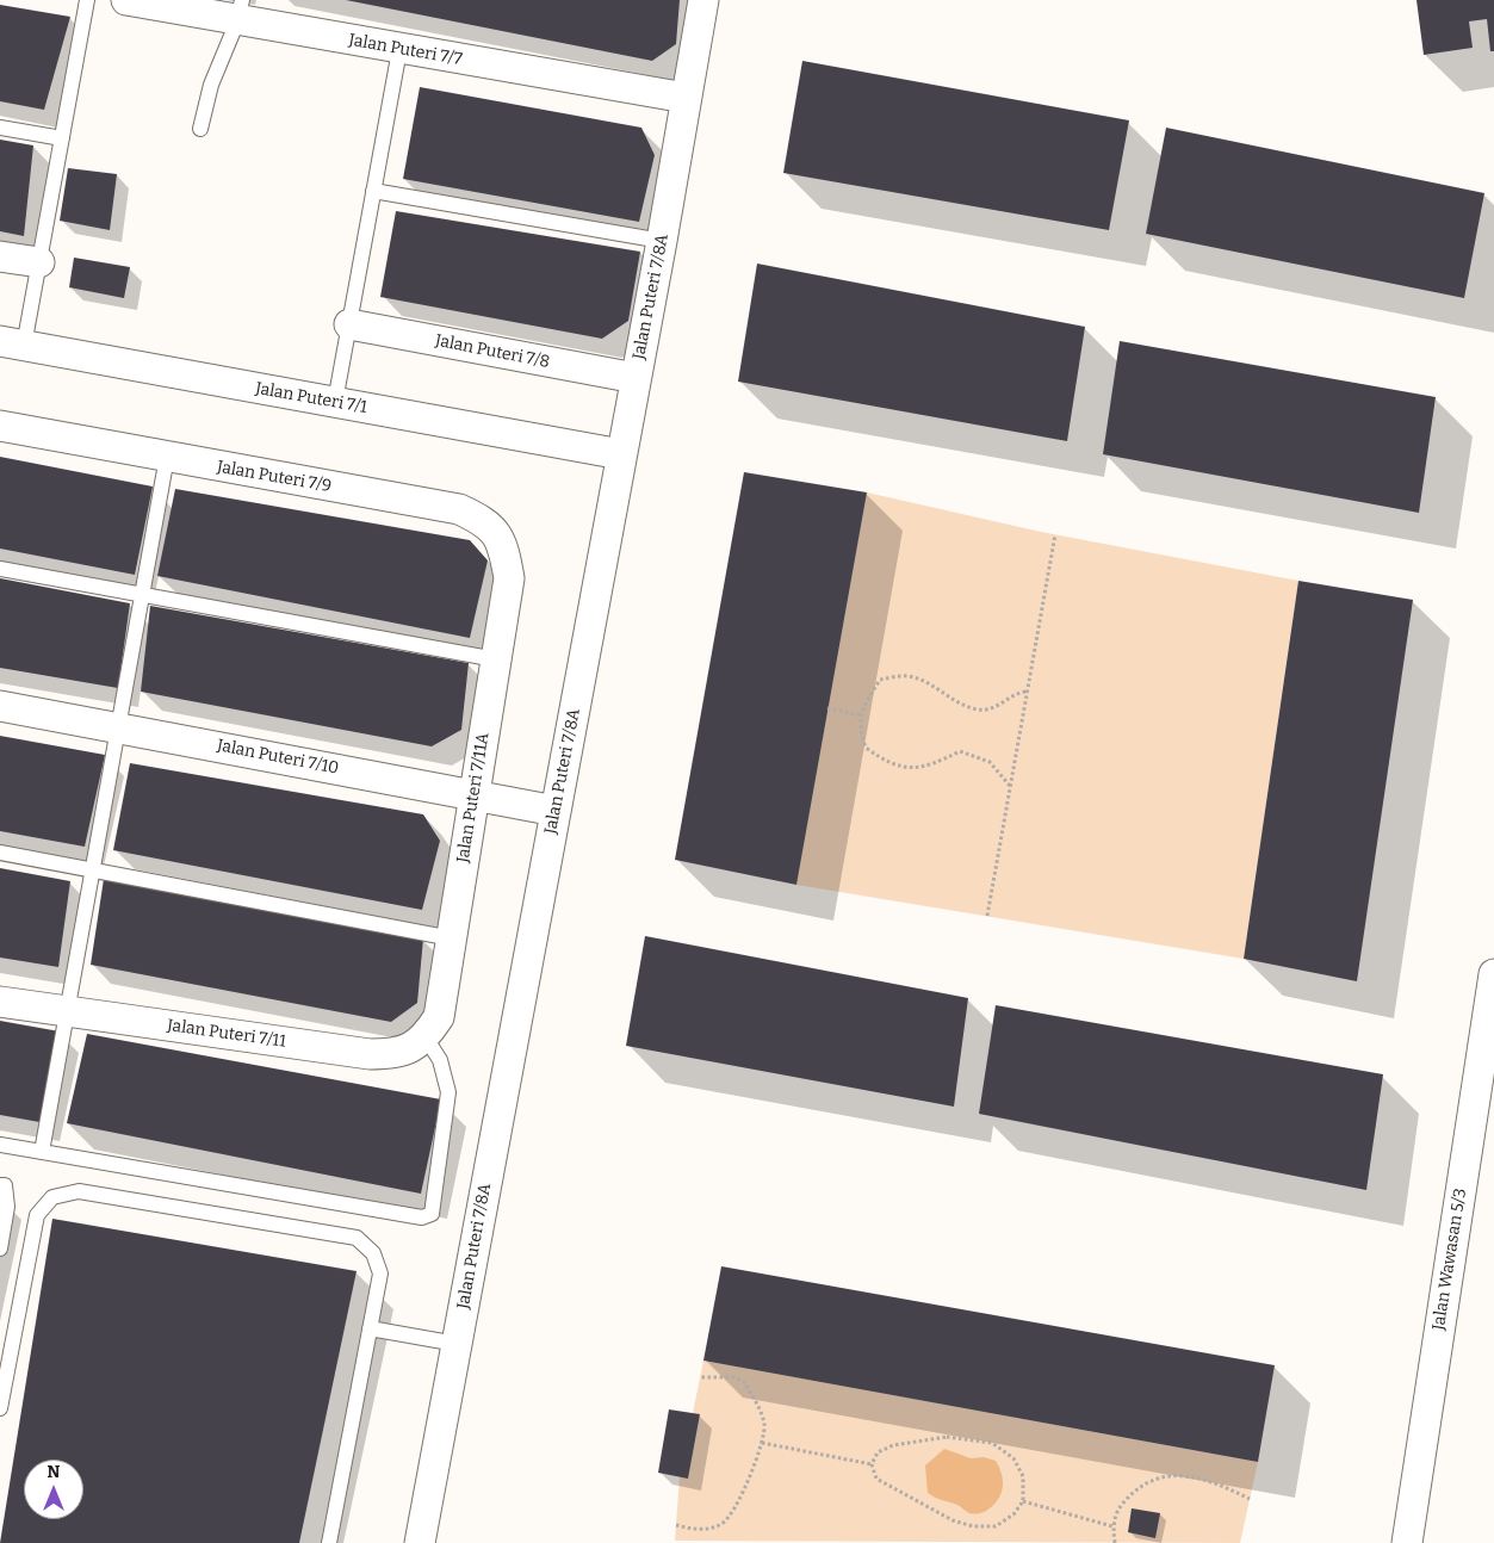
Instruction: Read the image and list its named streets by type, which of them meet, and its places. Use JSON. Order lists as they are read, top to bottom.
{
  "streets": {
    "street": [
      "Jalan Puteri 7/7",
      "Jalan Puteri 7/8A",
      "Jalan Puteri 7/8",
      "Jalan Puteri 7/1",
      "Jalan Puteri 7/9",
      "Jalan Puteri 7/10",
      "Jalan Puteri 7/11A",
      "Jalan Puteri 7/11",
      "Jalan Wawasan 5/3"
    ]
  },
  "crossings": [
    ["Jalan Puteri 7/7", "Jalan Puteri 7/8A"],
    ["Jalan Puteri 7/8A", "Jalan Puteri 7/8"],
    ["Jalan Puteri 7/8A", "Jalan Puteri 7/1"],
    ["Jalan Puteri 7/8A", "Jalan Puteri 7/10"],
    ["Jalan Puteri 7/9", "Jalan Puteri 7/11A"],
    ["Jalan Puteri 7/10", "Jalan Puteri 7/11A"],
    ["Jalan Puteri 7/11A", "Jalan Puteri 7/11"]
  ],
  "north": "top"
}
